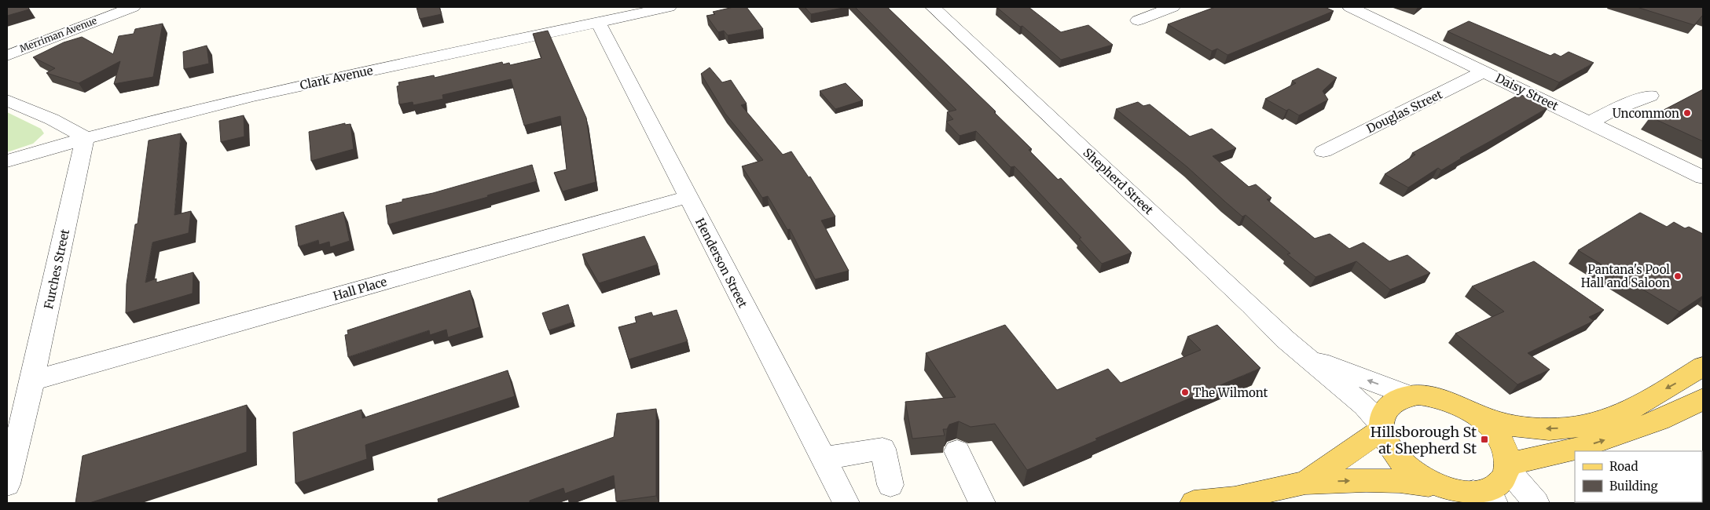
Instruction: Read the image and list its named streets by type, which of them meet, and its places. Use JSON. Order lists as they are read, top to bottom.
{
  "streets": {
    "street": [
      "Merriman Avenue",
      "Clark Avenue",
      "Daisy Street",
      "Douglas Street",
      "Shepherd Street",
      "Henderson Street",
      "Furches Street",
      "Hall Place"
    ]
  },
  "crossings": [
    ["Clark Avenue", "Henderson Street"],
    ["Clark Avenue", "Furches Street"],
    ["Daisy Street", "Douglas Street"],
    ["Henderson Street", "Hall Place"],
    ["Furches Street", "Hall Place"]
  ],
  "places": {
    "other": ["Uncommon", "Pantana's Pool Hall and Saloon", "The Wilmont"],
    "transit": ["Hillsborough St at Shepherd St"]
  },
  "legend": ["Road", "Building"]
}
